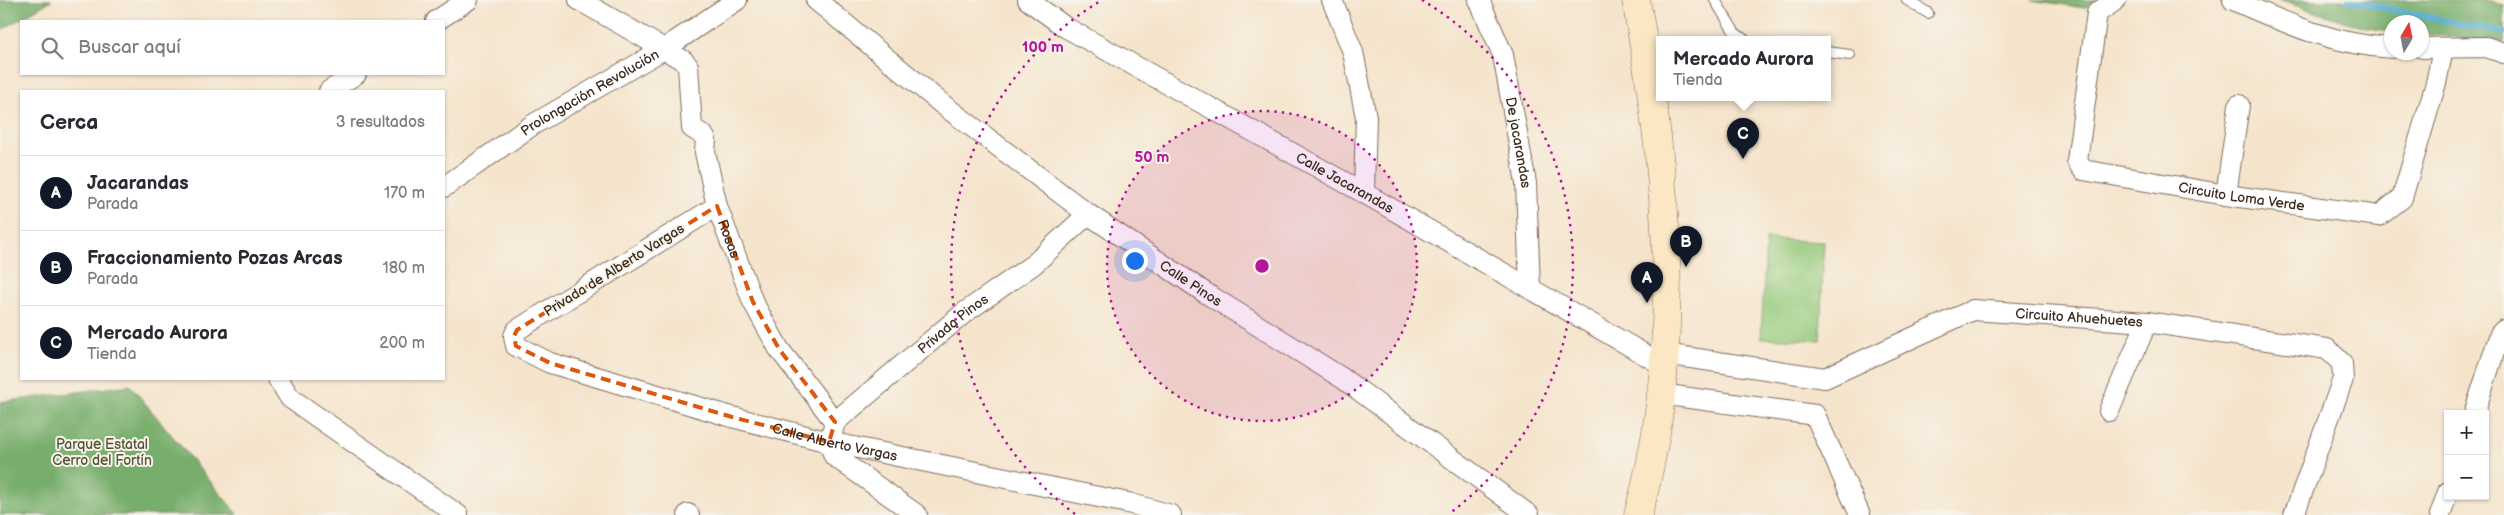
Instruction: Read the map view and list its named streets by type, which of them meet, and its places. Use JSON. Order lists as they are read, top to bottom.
{
  "streets": {
    "street": [
      "Prolongación Revolución",
      "De jacarandas",
      "Calle Jacarandas",
      "Circuito Loma Verde",
      "Rosas",
      "Privada de Alberto Vargas",
      "Calle Pinos",
      "Circuito Ahuehuetes",
      "Privada Pinos",
      "Calle Alberto Vargas"
    ]
  },
  "crossings": [
    ["Prolongación Revolución", "Rosas"],
    ["De jacarandas", "Calle Jacarandas"],
    ["Calle Jacarandas", "Circuito Ahuehuetes"],
    ["Rosas", "Privada de Alberto Vargas"],
    ["Rosas", "Privada Pinos"],
    ["Privada de Alberto Vargas", "Calle Alberto Vargas"],
    ["Calle Pinos", "Privada Pinos"]
  ],
  "parks": ["Parque Estatal Cerro del Fortín"],
  "north": "top",
  "page": {
    "search": "Buscar aquí",
    "popup": ["Mercado Aurora", "Tienda"],
    "heading": ["Cerca", "3 resultados"],
    "pins": ["C", "B", "A"],
    "list": [
      {
        "mark": "A",
        "name": "Jacarandas",
        "note": "Parada",
        "value": "170 m"
      },
      {
        "mark": "B",
        "name": "Fraccionamiento Pozas Arcas",
        "note": "Parada",
        "value": "180 m"
      },
      {
        "mark": "C",
        "name": "Mercado Aurora",
        "note": "Tienda",
        "value": "200 m"
      }
    ],
    "map_buttons": ["+", "−"]
  },
  "rings": ["100 m", "50 m"]
}
